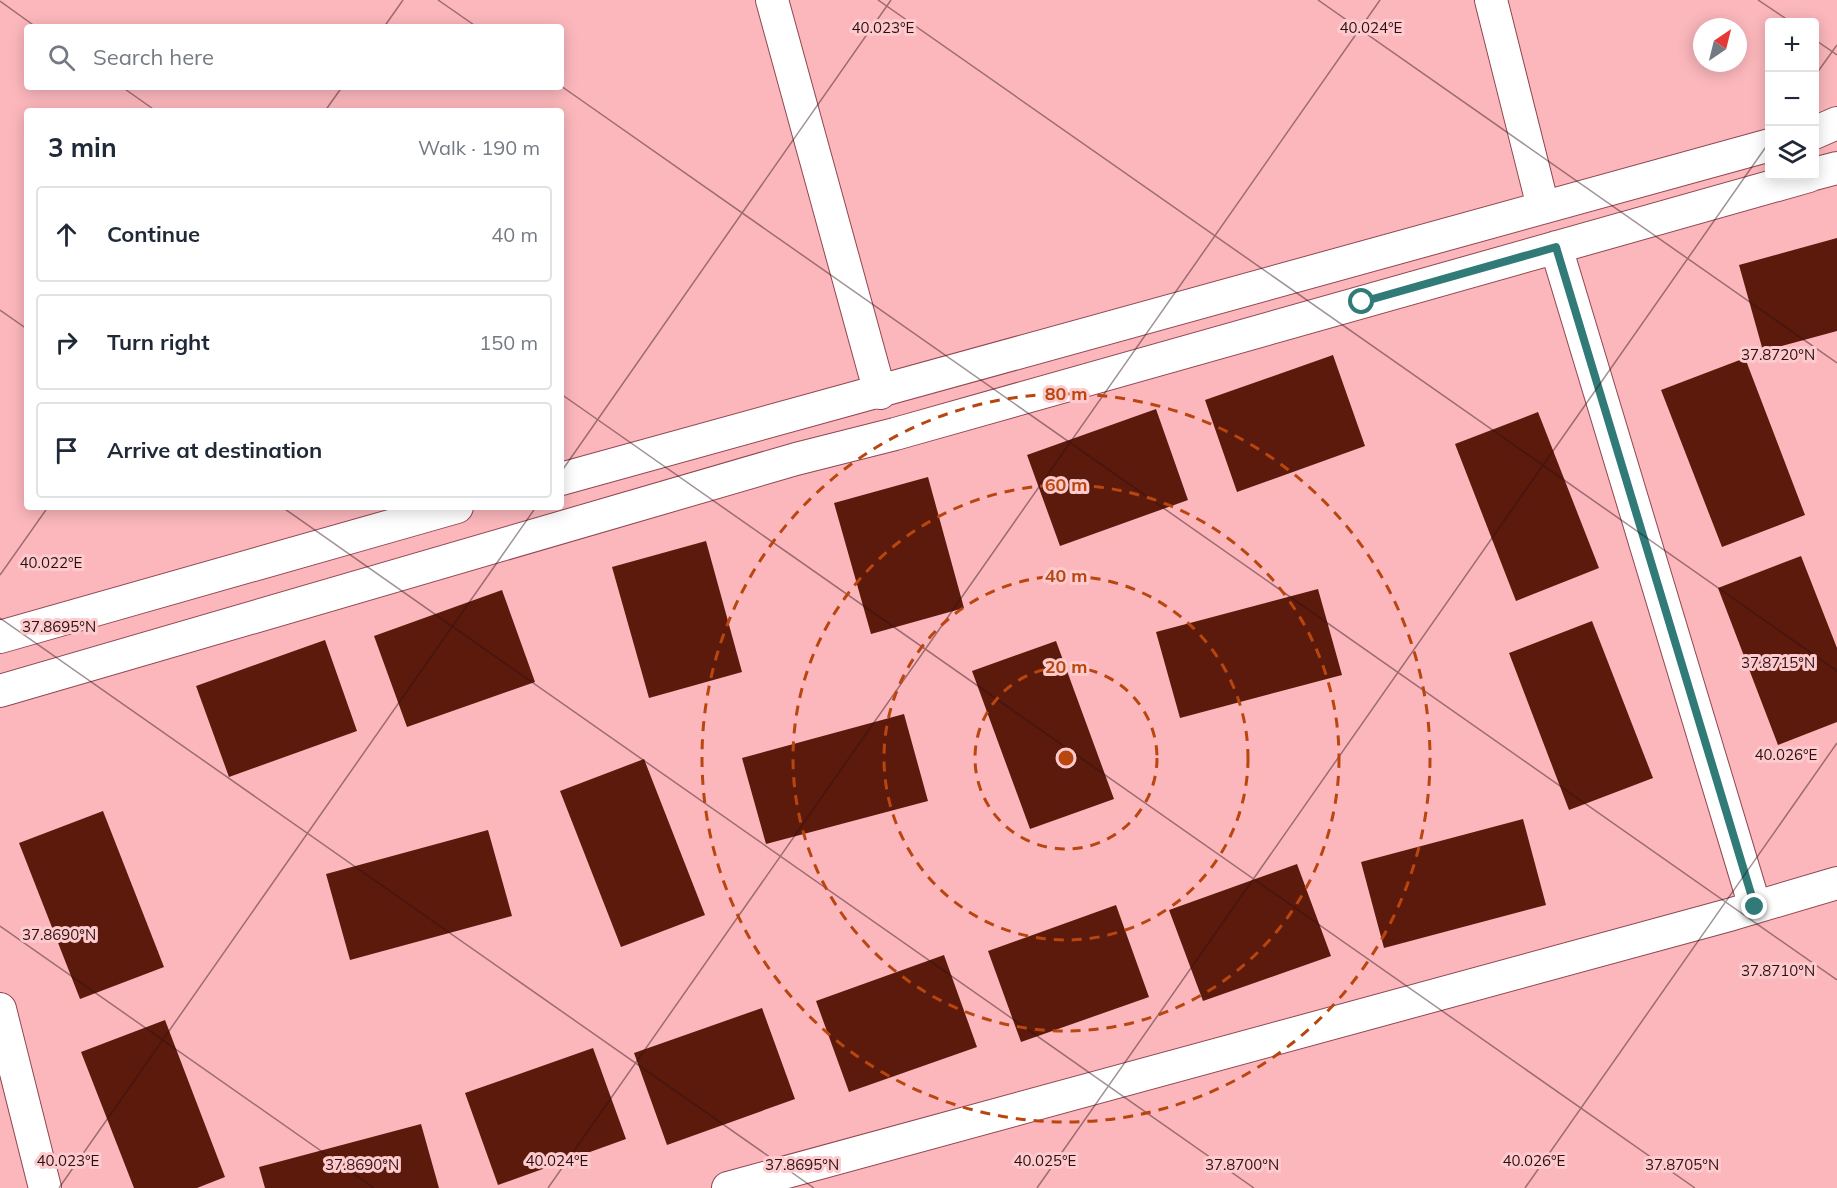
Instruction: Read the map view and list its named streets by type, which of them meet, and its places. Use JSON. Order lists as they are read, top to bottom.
{
  "north": "top right",
  "page": {
    "map_buttons": ["+", "−"],
    "search": "Search here",
    "heading": ["3 min", "Walk · 190 m"],
    "list": [
      ["Continue", "40 m"],
      ["Turn right", "150 m"],
      "Arrive at destination"
    ]
  },
  "coordinates": [
    "40.023°E",
    "40.024°E",
    "37.8720°N",
    "40.022°E",
    "37.8695°N",
    "37.8715°N",
    "40.026°E",
    "37.8690°N",
    "37.8710°N",
    "40.025°E",
    "37.8700°N",
    "37.8705°N"
  ],
  "rings": [
    "80 m",
    "60 m",
    "40 m",
    "20 m"
  ]
}
